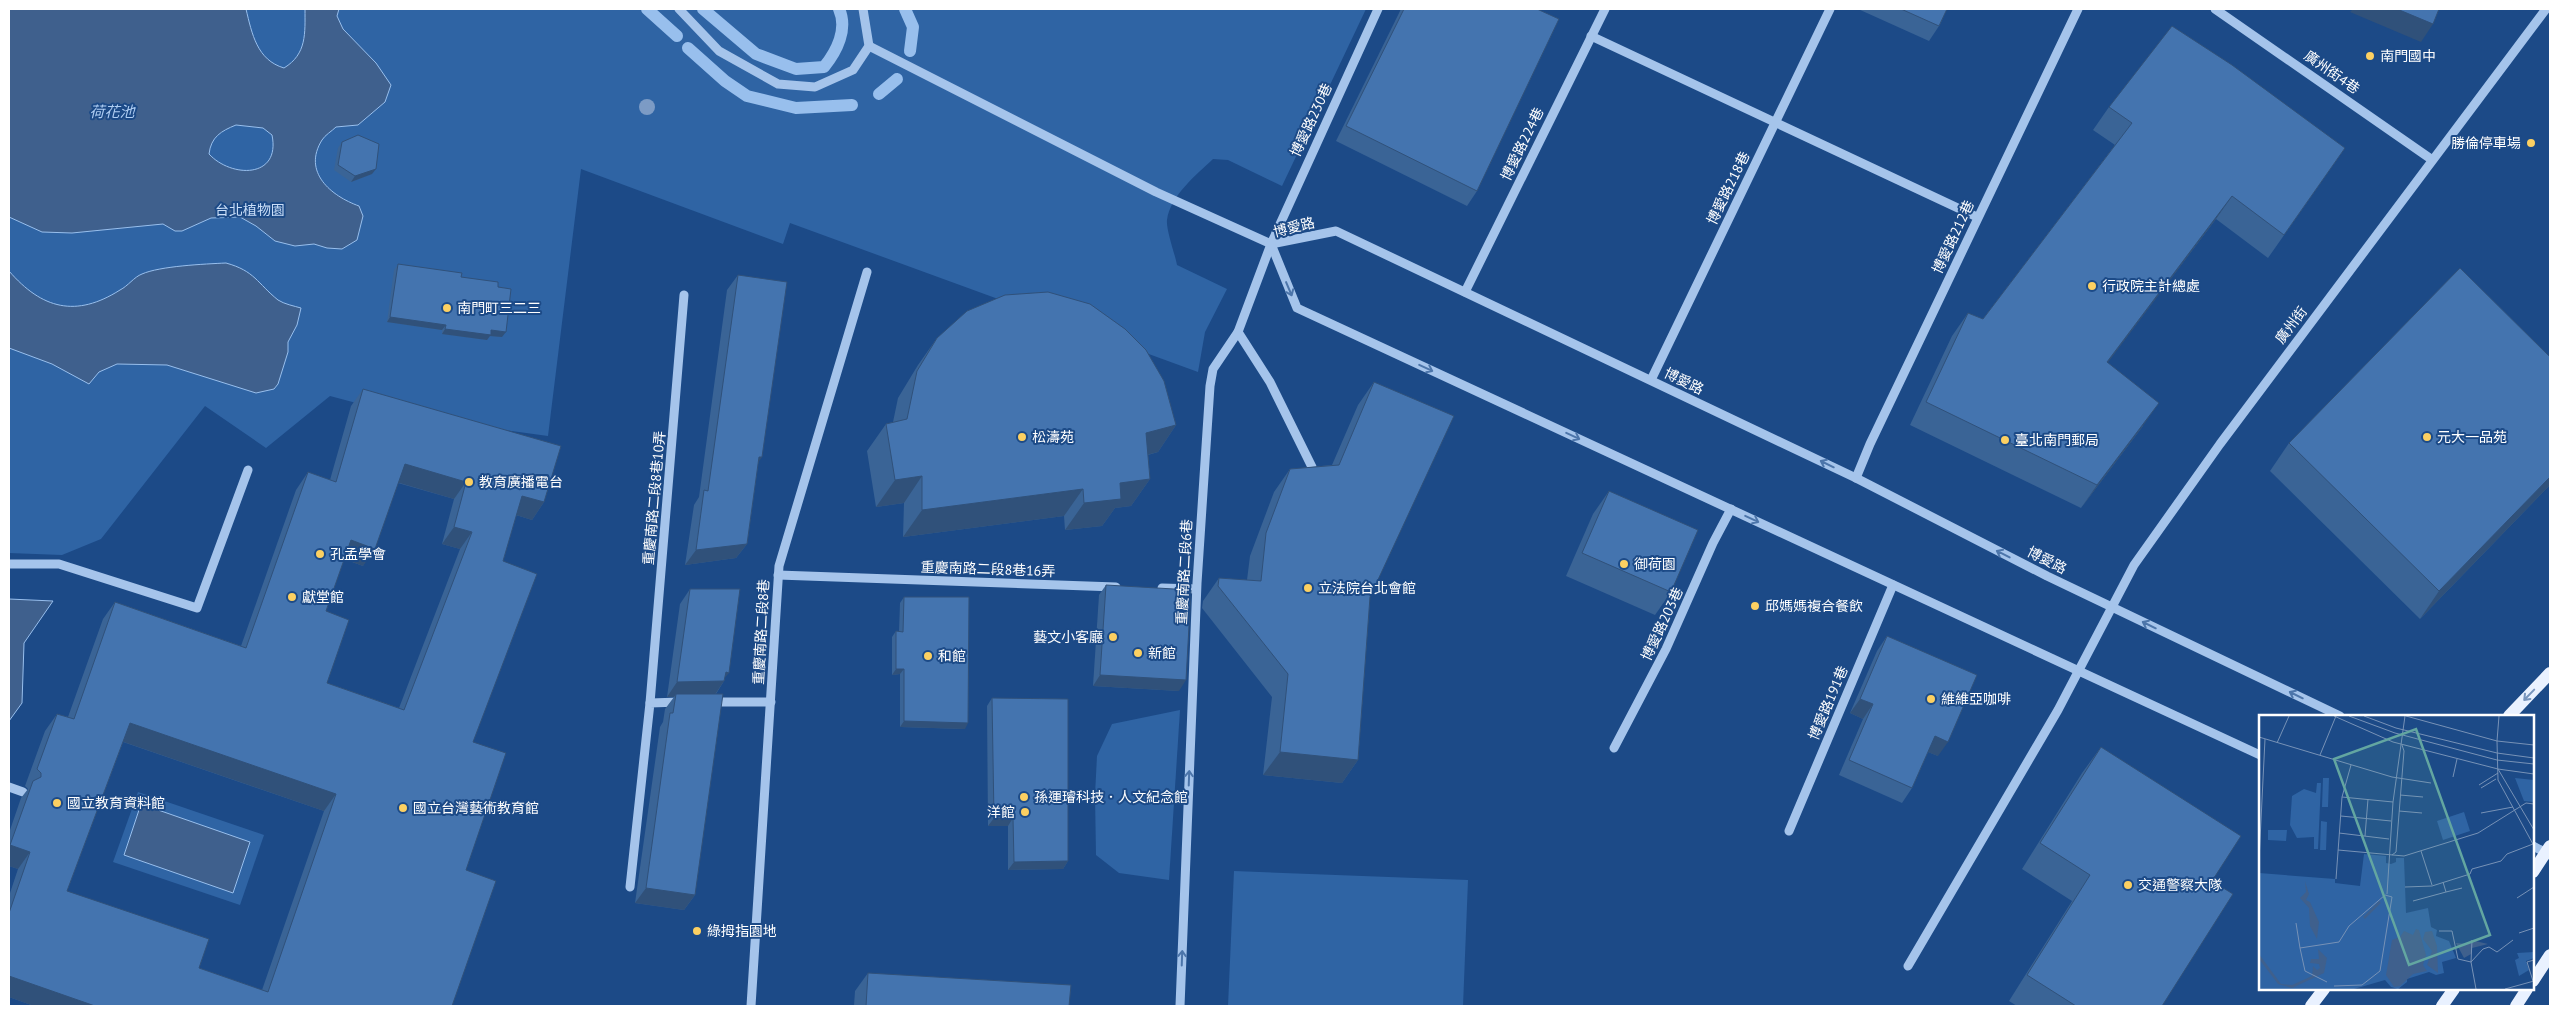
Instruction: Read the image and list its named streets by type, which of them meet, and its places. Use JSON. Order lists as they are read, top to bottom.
{
  "streets": {
    "street": [
      "廣州街4巷",
      "博愛路230巷",
      "博愛路224巷",
      "博愛路218巷",
      "博愛路",
      "博愛路212巷",
      "廣州街",
      "重慶南路二段8巷10弄",
      "重慶南路二段8巷16弄",
      "重慶南路二段6巷",
      "博愛路203巷",
      "重慶南路二段8巷",
      "博愛路191巷"
    ]
  },
  "crossings": [
    ["廣州街4巷", "廣州街"],
    ["博愛路230巷", "博愛路"],
    ["博愛路230巷", "重慶南路二段6巷"],
    ["博愛路224巷", "博愛路"],
    ["博愛路218巷", "博愛路"],
    ["博愛路", "博愛路212巷"],
    ["博愛路", "廣州街"],
    ["博愛路", "重慶南路二段6巷"],
    ["博愛路", "博愛路203巷"],
    ["博愛路", "博愛路191巷"],
    ["重慶南路二段8巷16弄", "重慶南路二段8巷"]
  ],
  "one_way": ["重慶南路二段6巷"],
  "water": ["荷花池"],
  "parks": ["台北植物園"],
  "places": [
    "南門國中",
    "勝倫停車場",
    "行政院主計總處",
    "南門町三二三",
    "松濤苑",
    "元大一品苑",
    "臺北南門郵局",
    "教育廣播電台",
    "孔孟學會",
    "御荷園",
    "立法院台北會館",
    "獻堂館",
    "邱媽媽複合餐飲",
    "藝文小客廳",
    "新館",
    "和館",
    "維維亞咖啡",
    "孫運璿科技．人文紀念館",
    "國立教育資料館",
    "國立台灣藝術教育館",
    "洋館",
    "交通警察大隊",
    "綠拇指園地"
  ]
}
